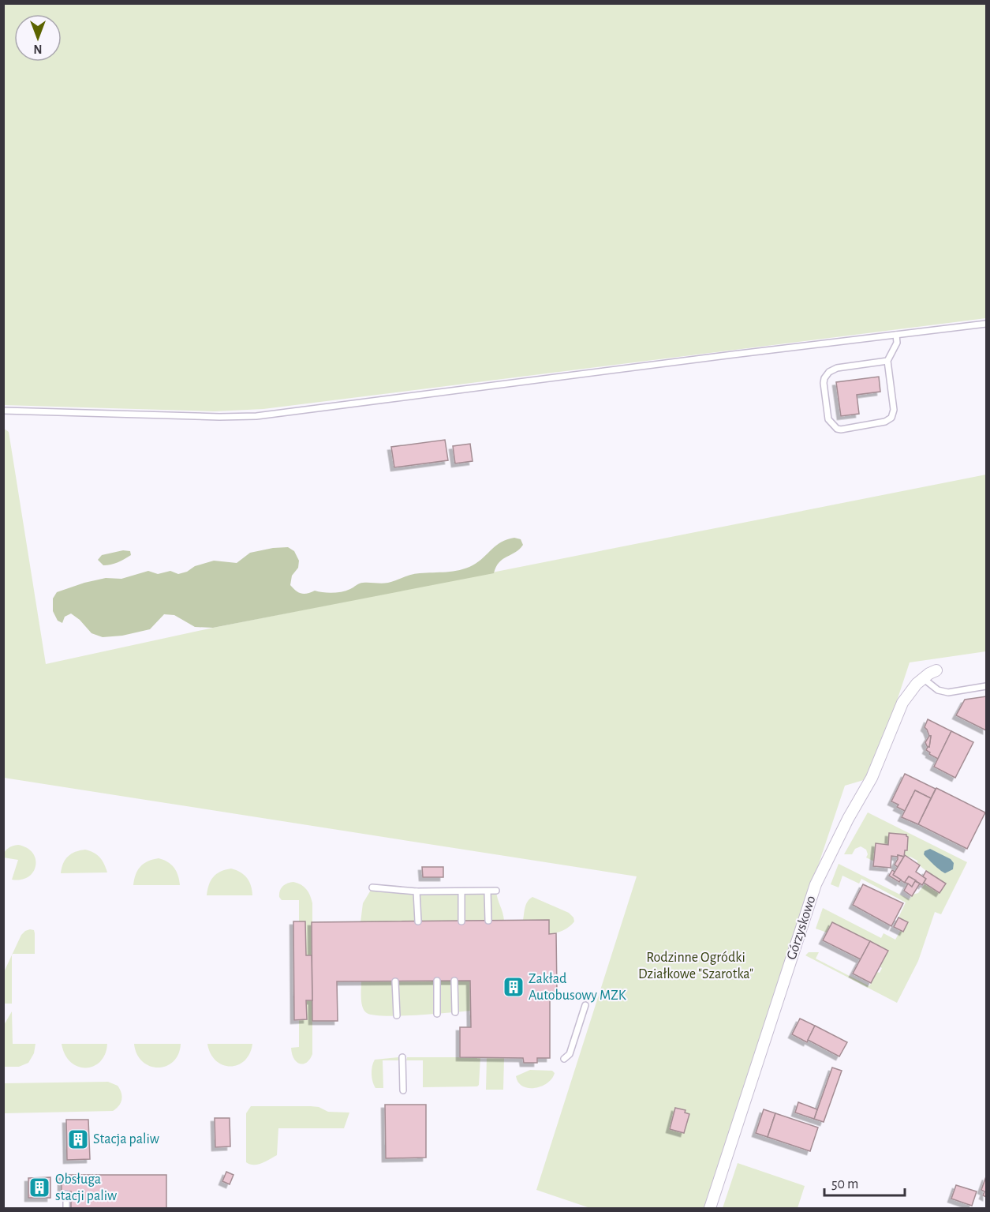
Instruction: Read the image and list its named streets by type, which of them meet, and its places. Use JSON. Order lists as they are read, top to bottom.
{
  "streets": {
    "street": ["Górzyskowo"]
  },
  "parks": ["Rodzinne Ogródki Działkowe \"Szarotka\""],
  "places": {
    "building": ["Zakład Autobusowy MZK", "Stacja paliw", "Obsługa stacji paliw"]
  },
  "scale_bar": "50 m",
  "north": "bottom"
}
